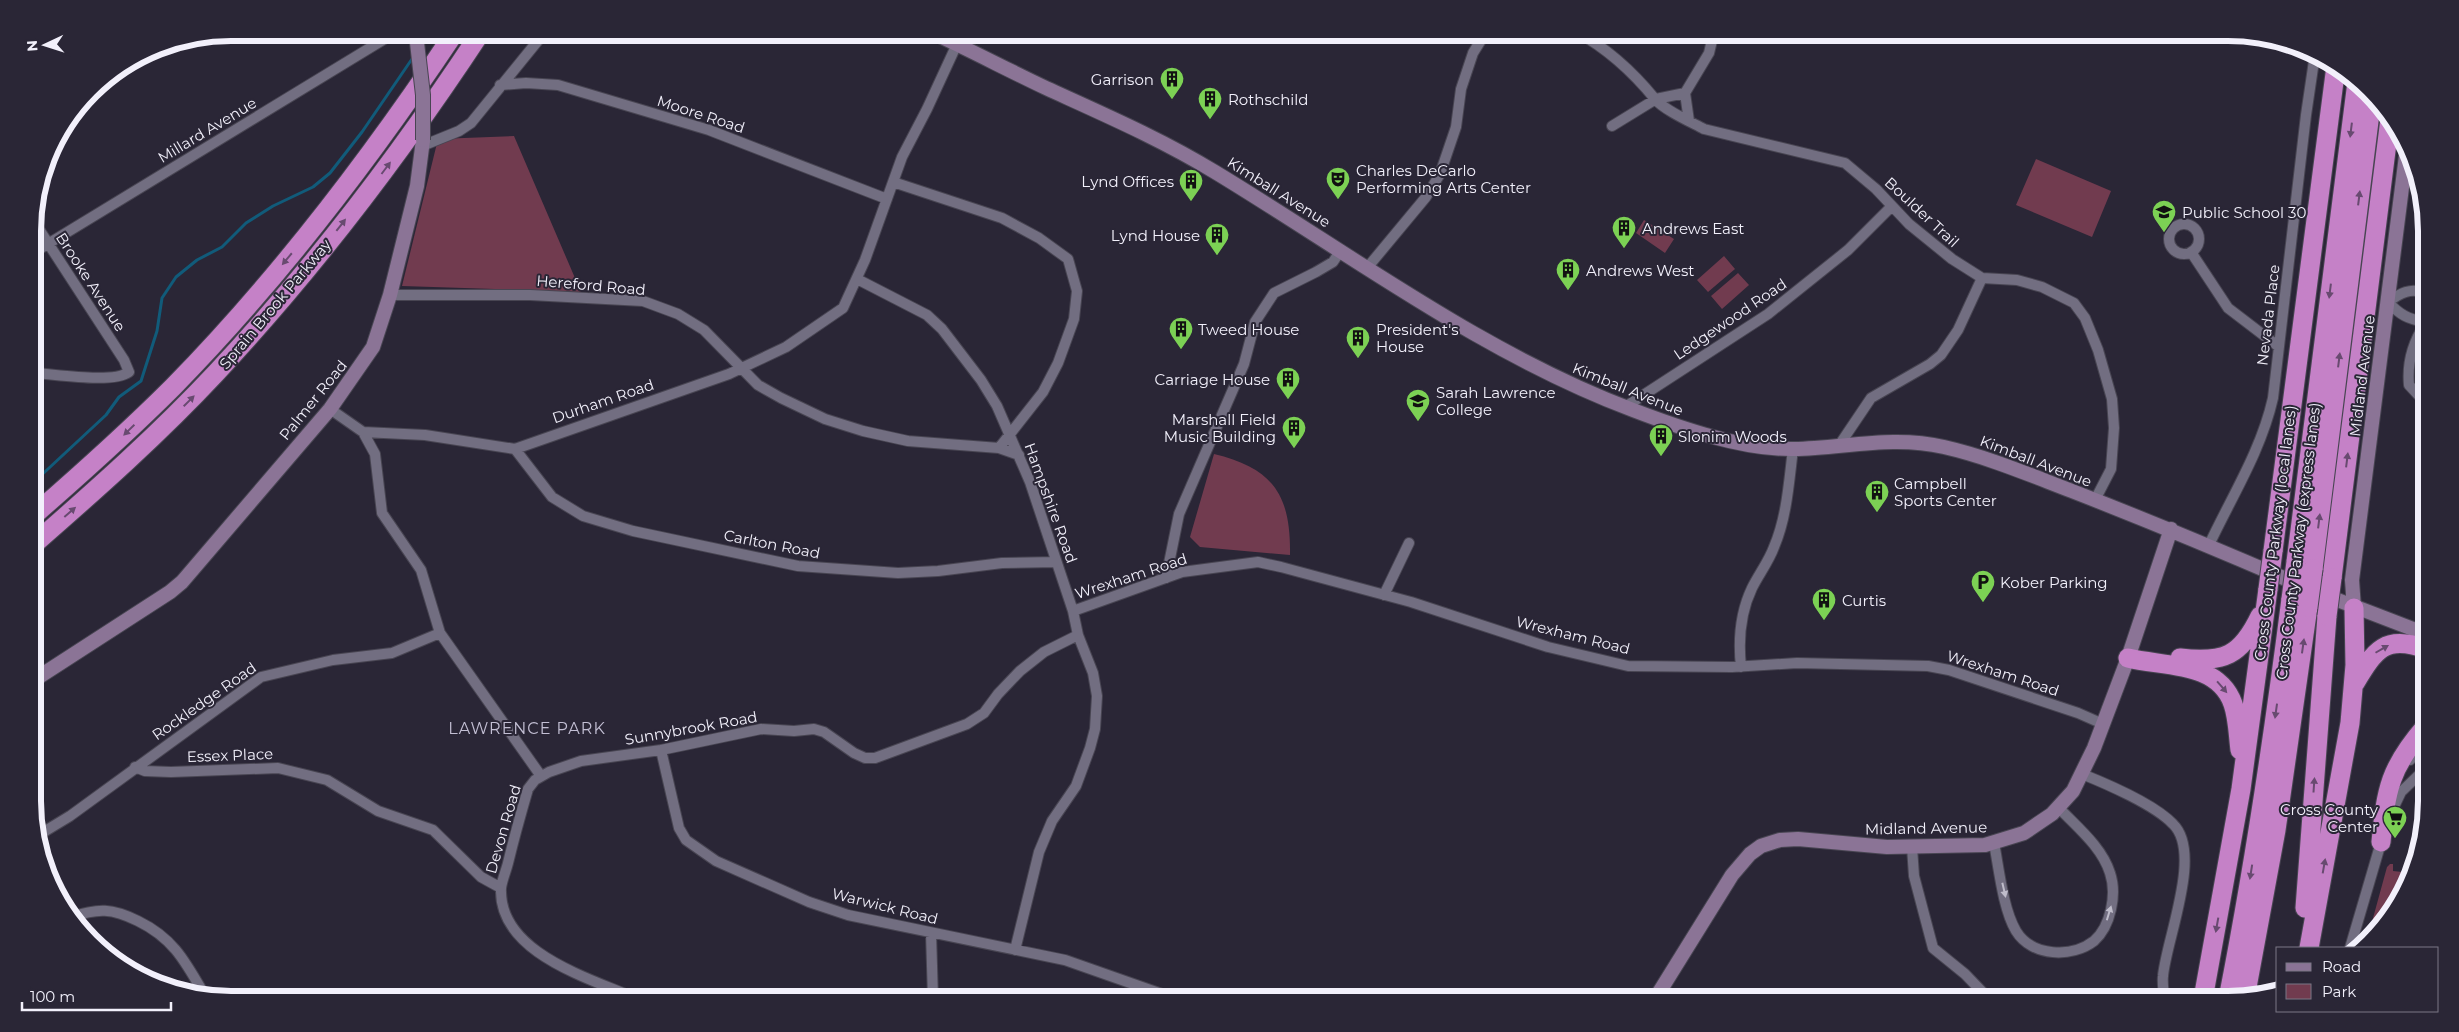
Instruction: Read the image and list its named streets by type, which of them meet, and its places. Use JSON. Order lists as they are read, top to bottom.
{
  "streets": {
    "highway": ["Sprain Brook Parkway", "Cross County Parkway (local lanes)", "Cross County Parkway (express lanes)"],
    "street": [
      "Moore Road",
      "Millard Avenue",
      "Kimball Avenue",
      "Boulder Trail",
      "Brooke Avenue",
      "Hereford Road",
      "Nevada Place",
      "Ledgewood Road",
      "Midland Avenue",
      "Palmer Road",
      "Durham Road",
      "Hampshire Road",
      "Carlton Road",
      "Wrexham Road",
      "Rockledge Road",
      "Sunnybrook Road",
      "Essex Place",
      "Devon Road",
      "Warwick Road"
    ]
  },
  "crossings": [
    ["Millard Avenue", "Brooke Avenue"],
    ["Kimball Avenue", "Boulder Trail"],
    ["Kimball Avenue", "Nevada Place"],
    ["Kimball Avenue", "Ledgewood Road"],
    ["Kimball Avenue", "Midland Avenue"],
    ["Boulder Trail", "Ledgewood Road"],
    ["Hereford Road", "Palmer Road"],
    ["Hereford Road", "Durham Road"],
    ["Hereford Road", "Hampshire Road"],
    ["Midland Avenue", "Wrexham Road"],
    ["Durham Road", "Hampshire Road"],
    ["Durham Road", "Carlton Road"],
    ["Hampshire Road", "Carlton Road"],
    ["Hampshire Road", "Wrexham Road"],
    ["Hampshire Road", "Sunnybrook Road"],
    ["Hampshire Road", "Warwick Road"],
    ["Rockledge Road", "Essex Place"],
    ["Sunnybrook Road", "Devon Road"],
    ["Sunnybrook Road", "Warwick Road"],
    ["Essex Place", "Devon Road"]
  ],
  "districts": ["LAWRENCE PARK"],
  "places": {
    "building": [
      "Garrison",
      "Rothschild",
      "Lynd Offices",
      "Andrews East",
      "Lynd House",
      "Andrews West",
      "Tweed House",
      "President's House",
      "Carriage House",
      "Marshall Field Music Building",
      "Slonim Woods",
      "Campbell Sports Center",
      "Curtis"
    ],
    "theatre": ["Charles DeCarlo Performing Arts Center"],
    "school or university": ["Public School 30", "Sarah Lawrence College"],
    "parking": ["Kober Parking"],
    "supermarket": ["Cross County Center"]
  },
  "legend": ["Road", "Park"],
  "scale_bar": "100 m",
  "north": "left"
}
